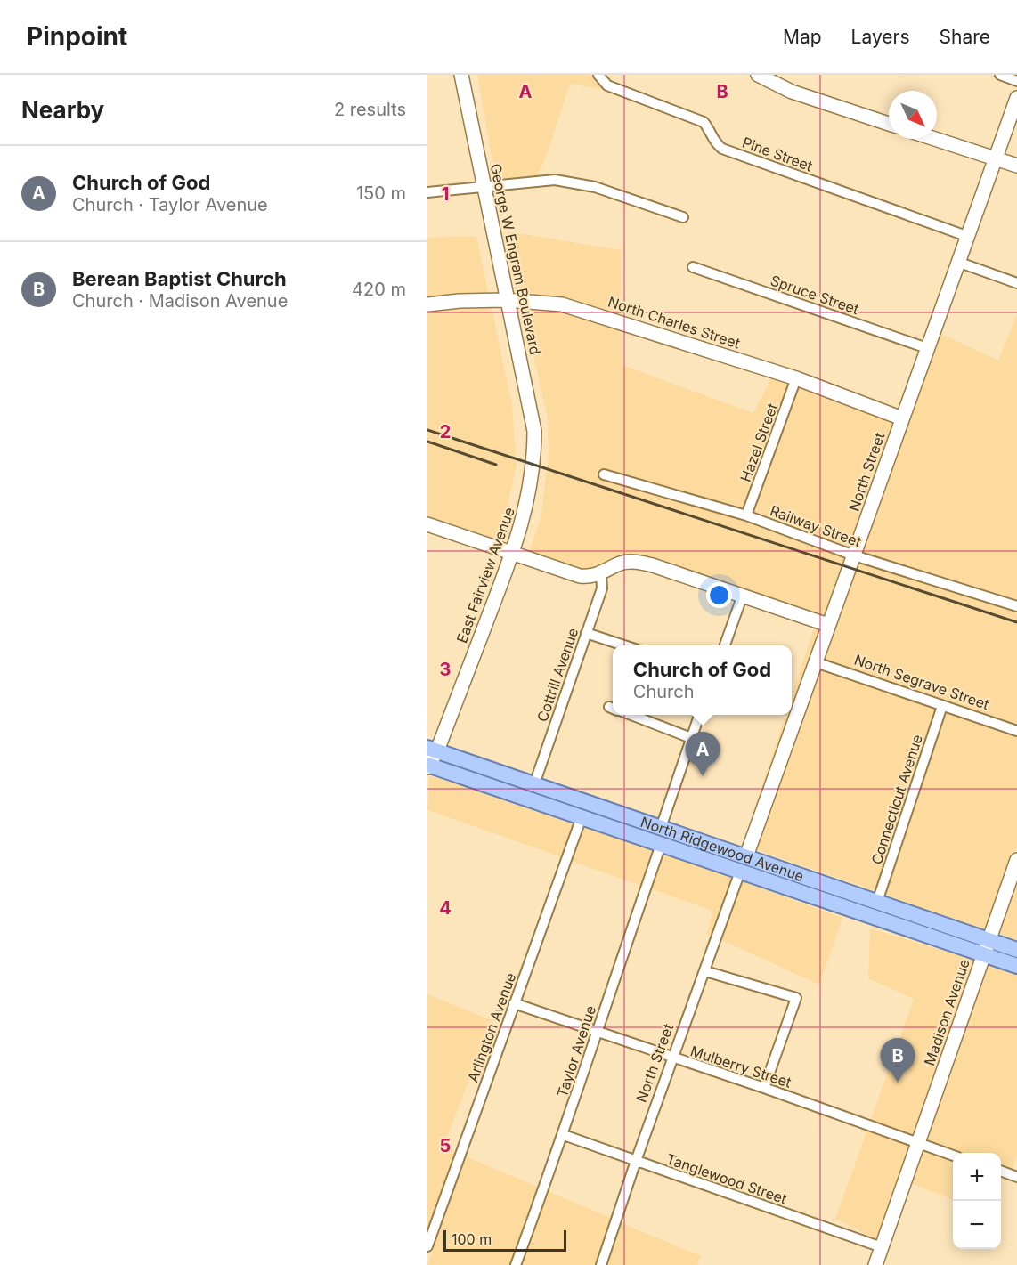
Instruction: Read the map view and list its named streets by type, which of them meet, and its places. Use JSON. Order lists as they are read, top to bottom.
{
  "streets": {
    "main road": ["North Ridgewood Avenue"],
    "street": [
      "Pine Street",
      "George W Engram Boulevard",
      "Spruce Street",
      "North Charles Street",
      "Hazel Street",
      "North Street",
      "Railway Street",
      "East Fairview Avenue",
      "Cottrill Avenue",
      "North Segrave Street",
      "Connecticut Avenue",
      "Madison Avenue",
      "Arlington Avenue",
      "Taylor Avenue",
      "Mulberry Street",
      "Tanglewood Street"
    ]
  },
  "crossings": [
    ["Pine Street", "North Street"],
    ["George W Engram Boulevard", "North Charles Street"],
    ["George W Engram Boulevard", "East Fairview Avenue"],
    ["Spruce Street", "North Street"],
    ["North Charles Street", "Hazel Street"],
    ["North Charles Street", "North Street"],
    ["Hazel Street", "Railway Street"],
    ["North Street", "Railway Street"],
    ["North Street", "North Segrave Street"],
    ["North Street", "North Ridgewood Avenue"],
    ["North Street", "Mulberry Street"],
    ["North Street", "Tanglewood Street"],
    ["East Fairview Avenue", "North Ridgewood Avenue"],
    ["Cottrill Avenue", "North Ridgewood Avenue"],
    ["North Segrave Street", "Connecticut Avenue"],
    ["Connecticut Avenue", "North Ridgewood Avenue"],
    ["North Ridgewood Avenue", "Madison Avenue"],
    ["North Ridgewood Avenue", "Arlington Avenue"],
    ["North Ridgewood Avenue", "Taylor Avenue"],
    ["Madison Avenue", "Mulberry Street"],
    ["Madison Avenue", "Tanglewood Street"],
    ["Arlington Avenue", "Mulberry Street"],
    ["Taylor Avenue", "Mulberry Street"],
    ["Taylor Avenue", "Tanglewood Street"]
  ],
  "scale_bar": "100 m",
  "north": "bottom right",
  "page": {
    "header": "Pinpoint",
    "nav": ["Map", "Layers", "Share"],
    "heading": ["Nearby", "2 results"],
    "list": [
      {
        "mark": "A",
        "name": "Church of God",
        "note": "Church · Taylor Avenue",
        "value": "150 m"
      },
      {
        "mark": "B",
        "name": "Berean Baptist Church",
        "note": "Church · Madison Avenue",
        "value": "420 m"
      }
    ],
    "popup": ["Church of God", "Church"],
    "pins": ["A", "B"],
    "map_buttons": ["+", "−"],
    "scale": "100 m"
  },
  "grid": {
    "columns": ["A", "B"],
    "rows": [
      "1",
      "2",
      "3",
      "4",
      "5"
    ]
  }
}
